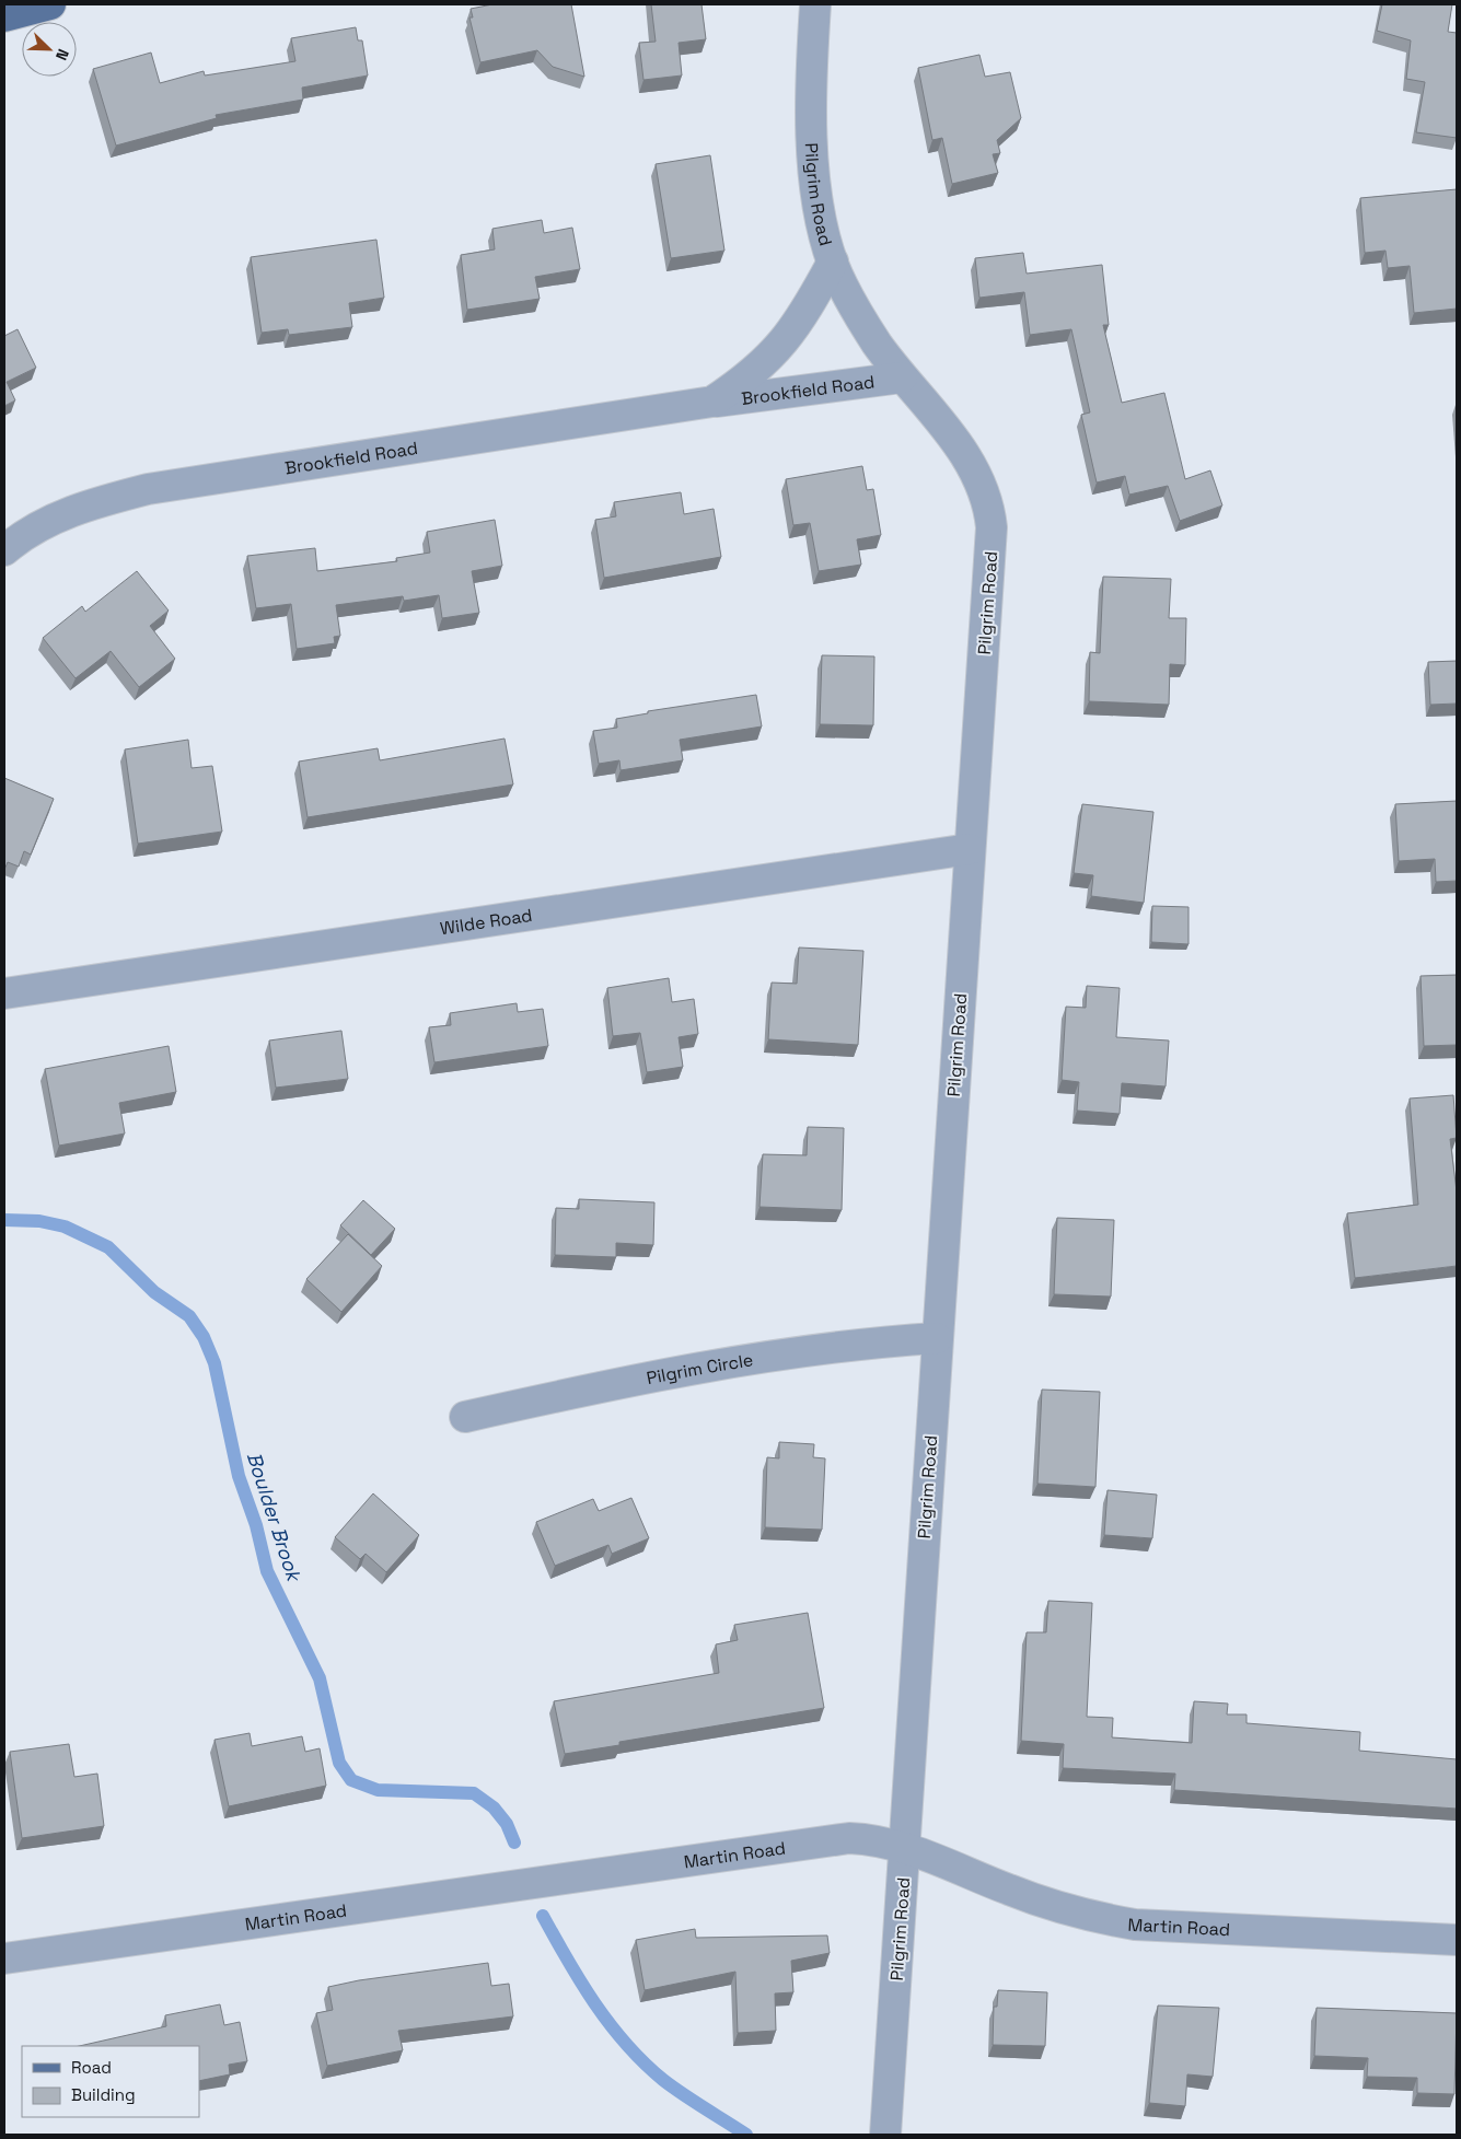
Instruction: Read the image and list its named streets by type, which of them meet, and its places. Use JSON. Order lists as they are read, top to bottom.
{
  "streets": {
    "street": [
      "Pilgrim Road",
      "Brookfield Road",
      "Wilde Road",
      "Pilgrim Circle",
      "Martin Road"
    ]
  },
  "crossings": [
    ["Pilgrim Road", "Brookfield Road"],
    ["Pilgrim Road", "Wilde Road"],
    ["Pilgrim Road", "Pilgrim Circle"],
    ["Pilgrim Road", "Martin Road"]
  ],
  "water": ["Boulder Brook"],
  "legend": ["Road", "Building"],
  "north": "bottom right"
}
